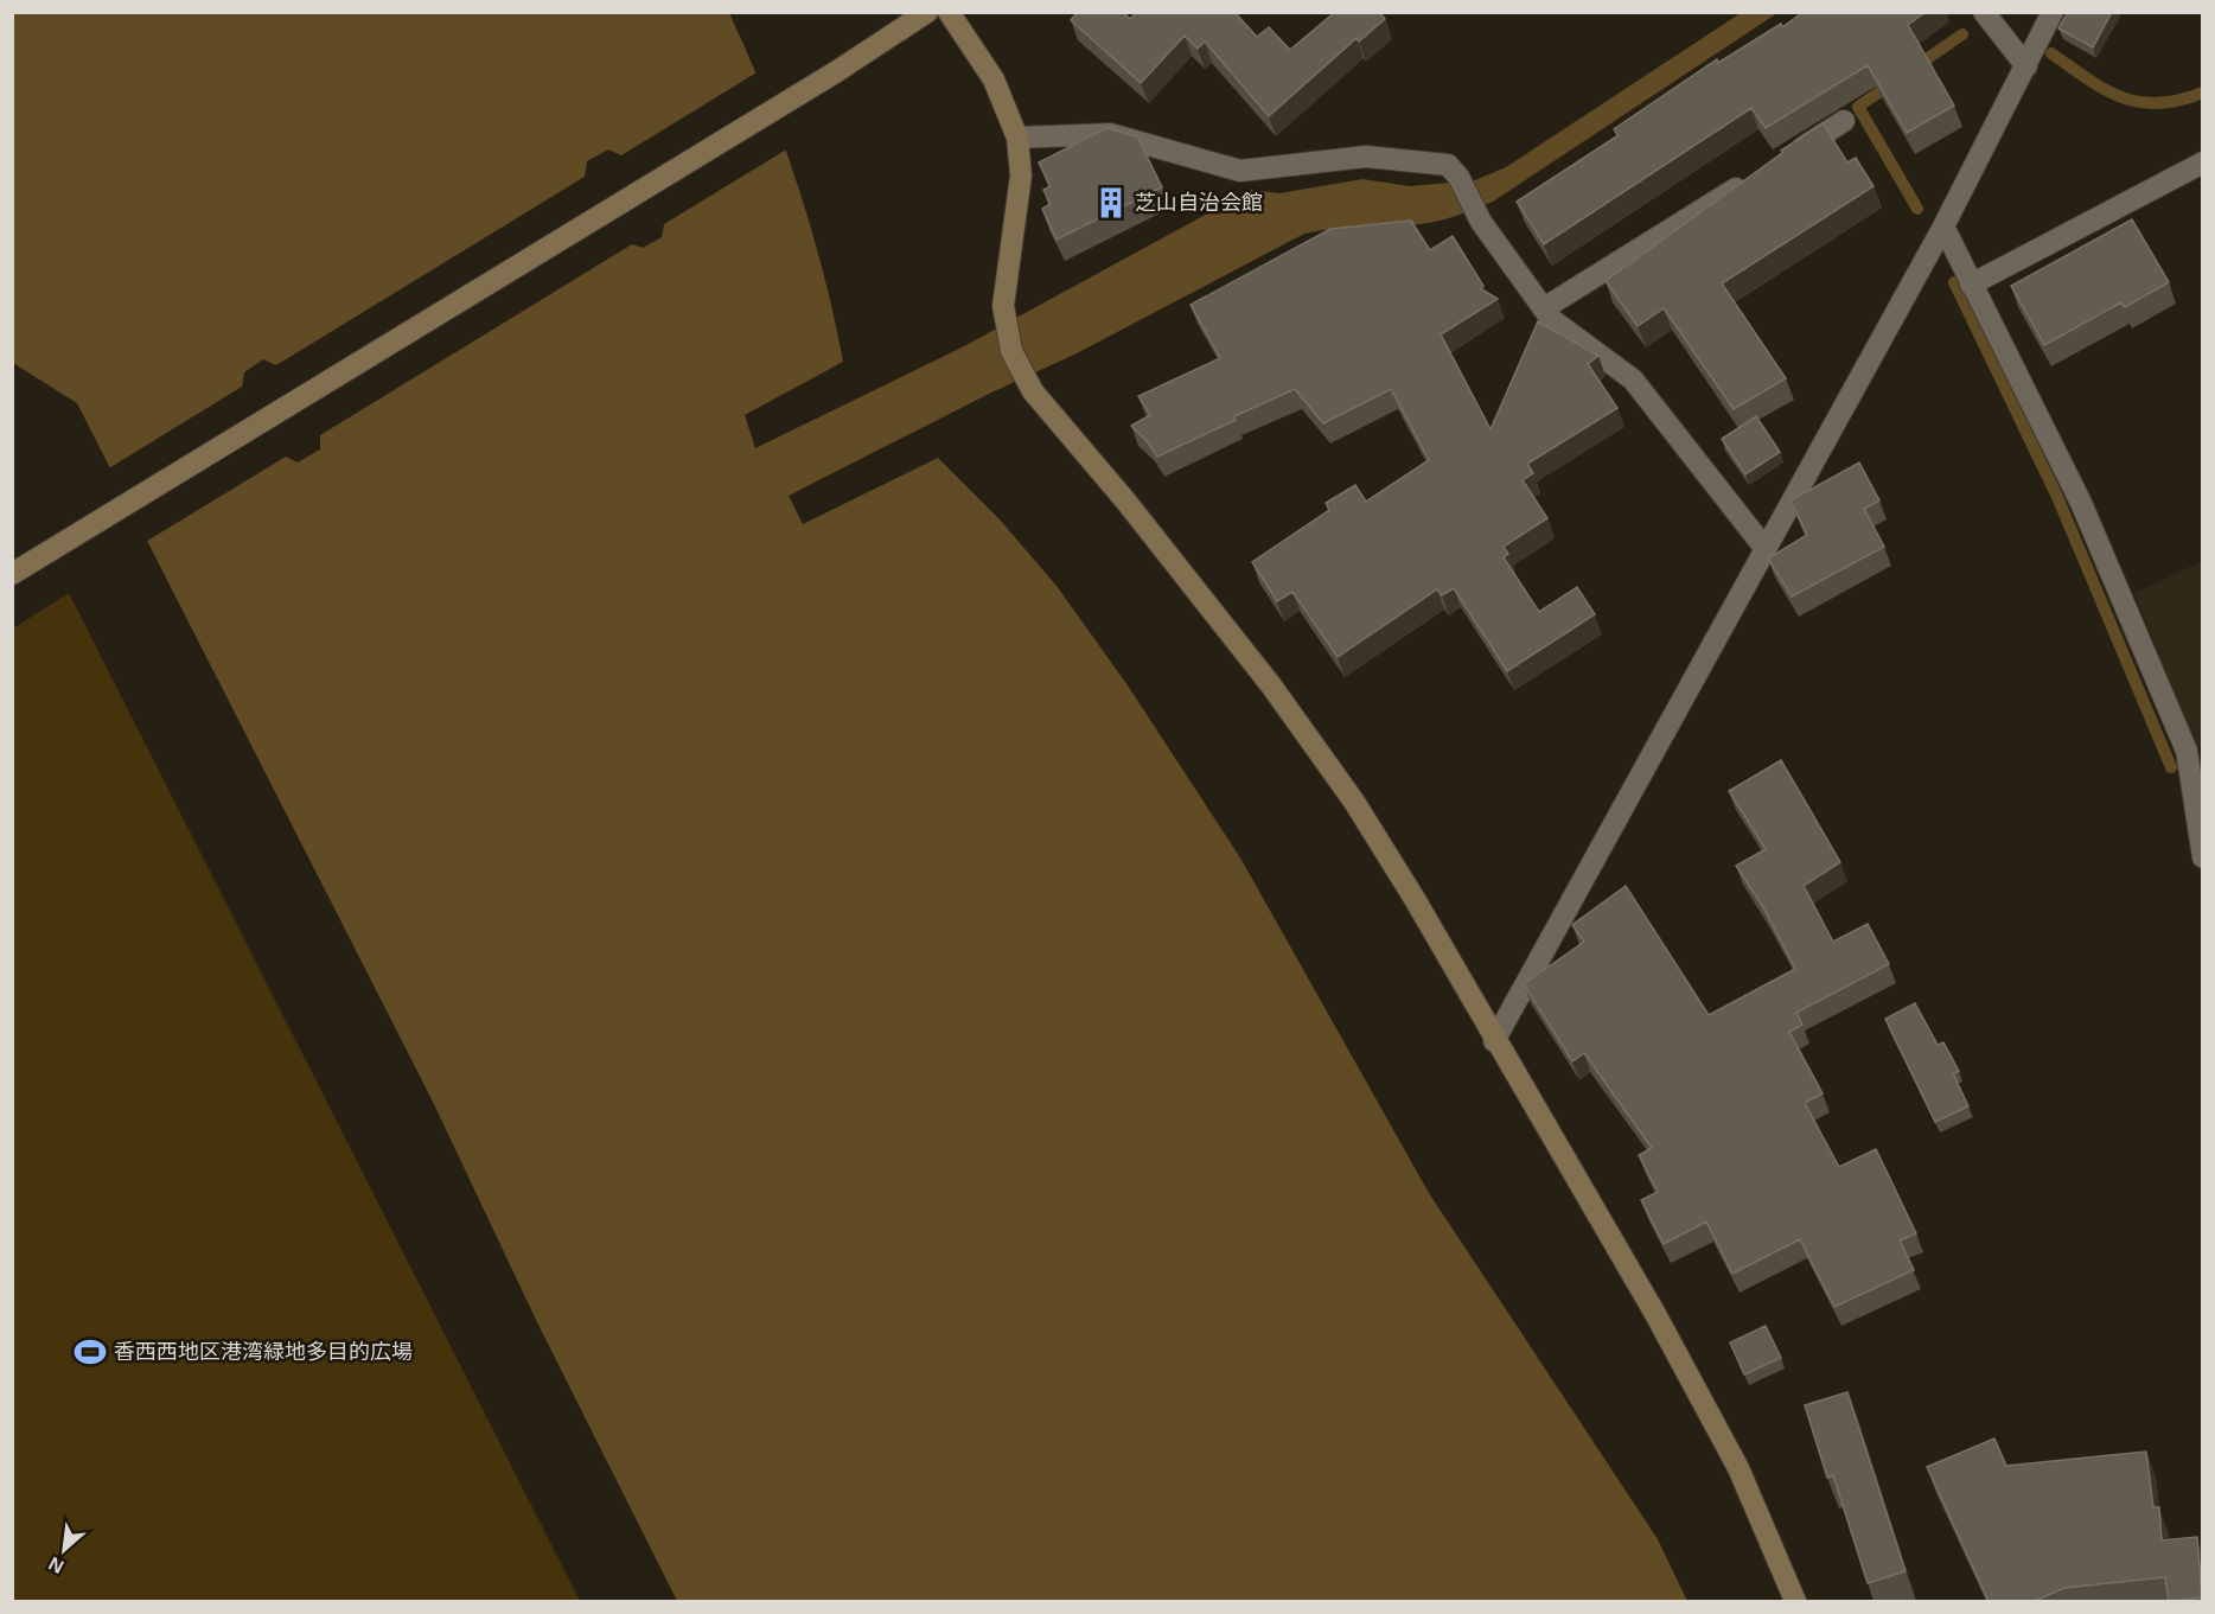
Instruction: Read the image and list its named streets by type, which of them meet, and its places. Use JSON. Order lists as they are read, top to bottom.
{
  "places": {
    "building": ["芝山自治会館"],
    "sports": ["香西西地区港湾緑地多目的広場"]
  },
  "north": "bottom left"
}
